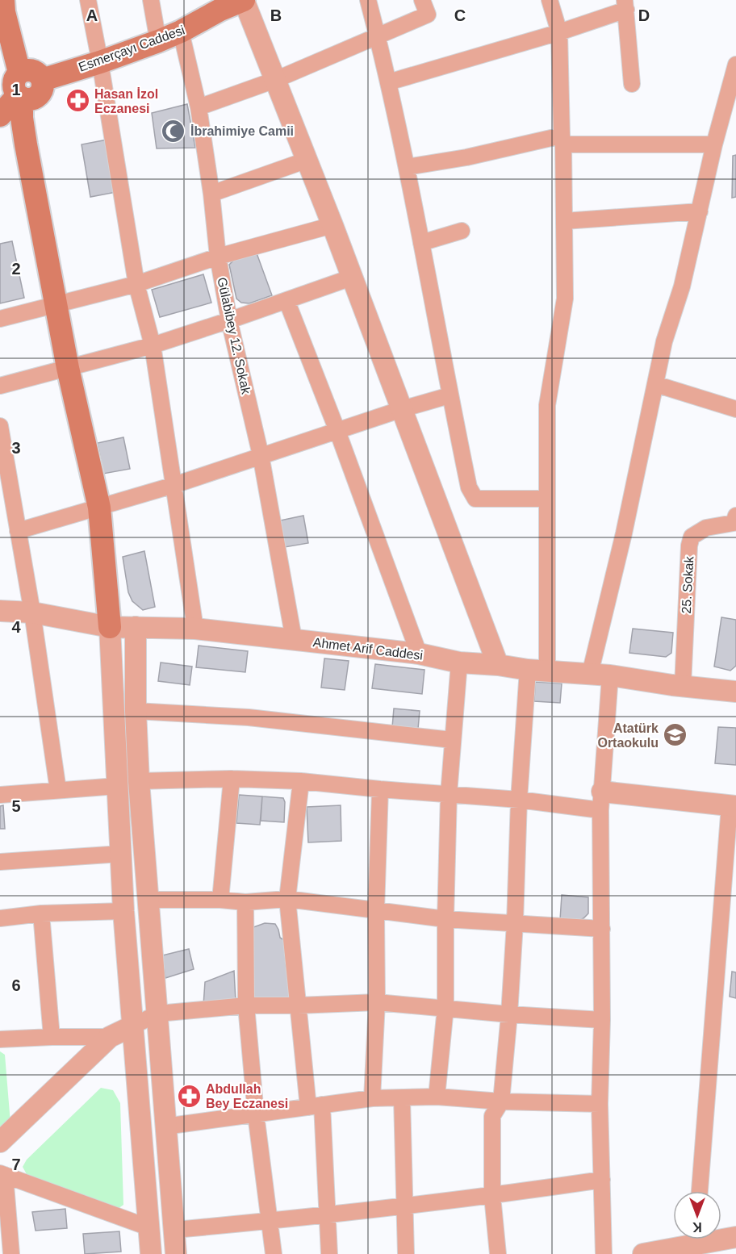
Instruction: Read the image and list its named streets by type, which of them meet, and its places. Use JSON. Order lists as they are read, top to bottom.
{
  "streets": {
    "main road": ["Esmerçayı Caddesi"],
    "street": ["Gülabibey 12. Sokak", "25. Sokak", "Ahmet Arif Caddesi"]
  },
  "crossings": [
    ["Esmerçayı Caddesi", "Gülabibey 12. Sokak"],
    ["Gülabibey 12. Sokak", "Ahmet Arif Caddesi"],
    ["25. Sokak", "Ahmet Arif Caddesi"]
  ],
  "places": {
    "pharmacy": ["Hasan İzol Eczanesi", "Abdullah Bey Eczanesi"],
    "mosque": ["İbrahimiye Camii"],
    "school or university": ["Atatürk Ortaokulu"]
  },
  "north": "bottom",
  "grid": {
    "columns": [
      "A",
      "B",
      "C",
      "D"
    ],
    "rows": [
      "1",
      "2",
      "3",
      "4",
      "5",
      "6",
      "7"
    ]
  }
}
